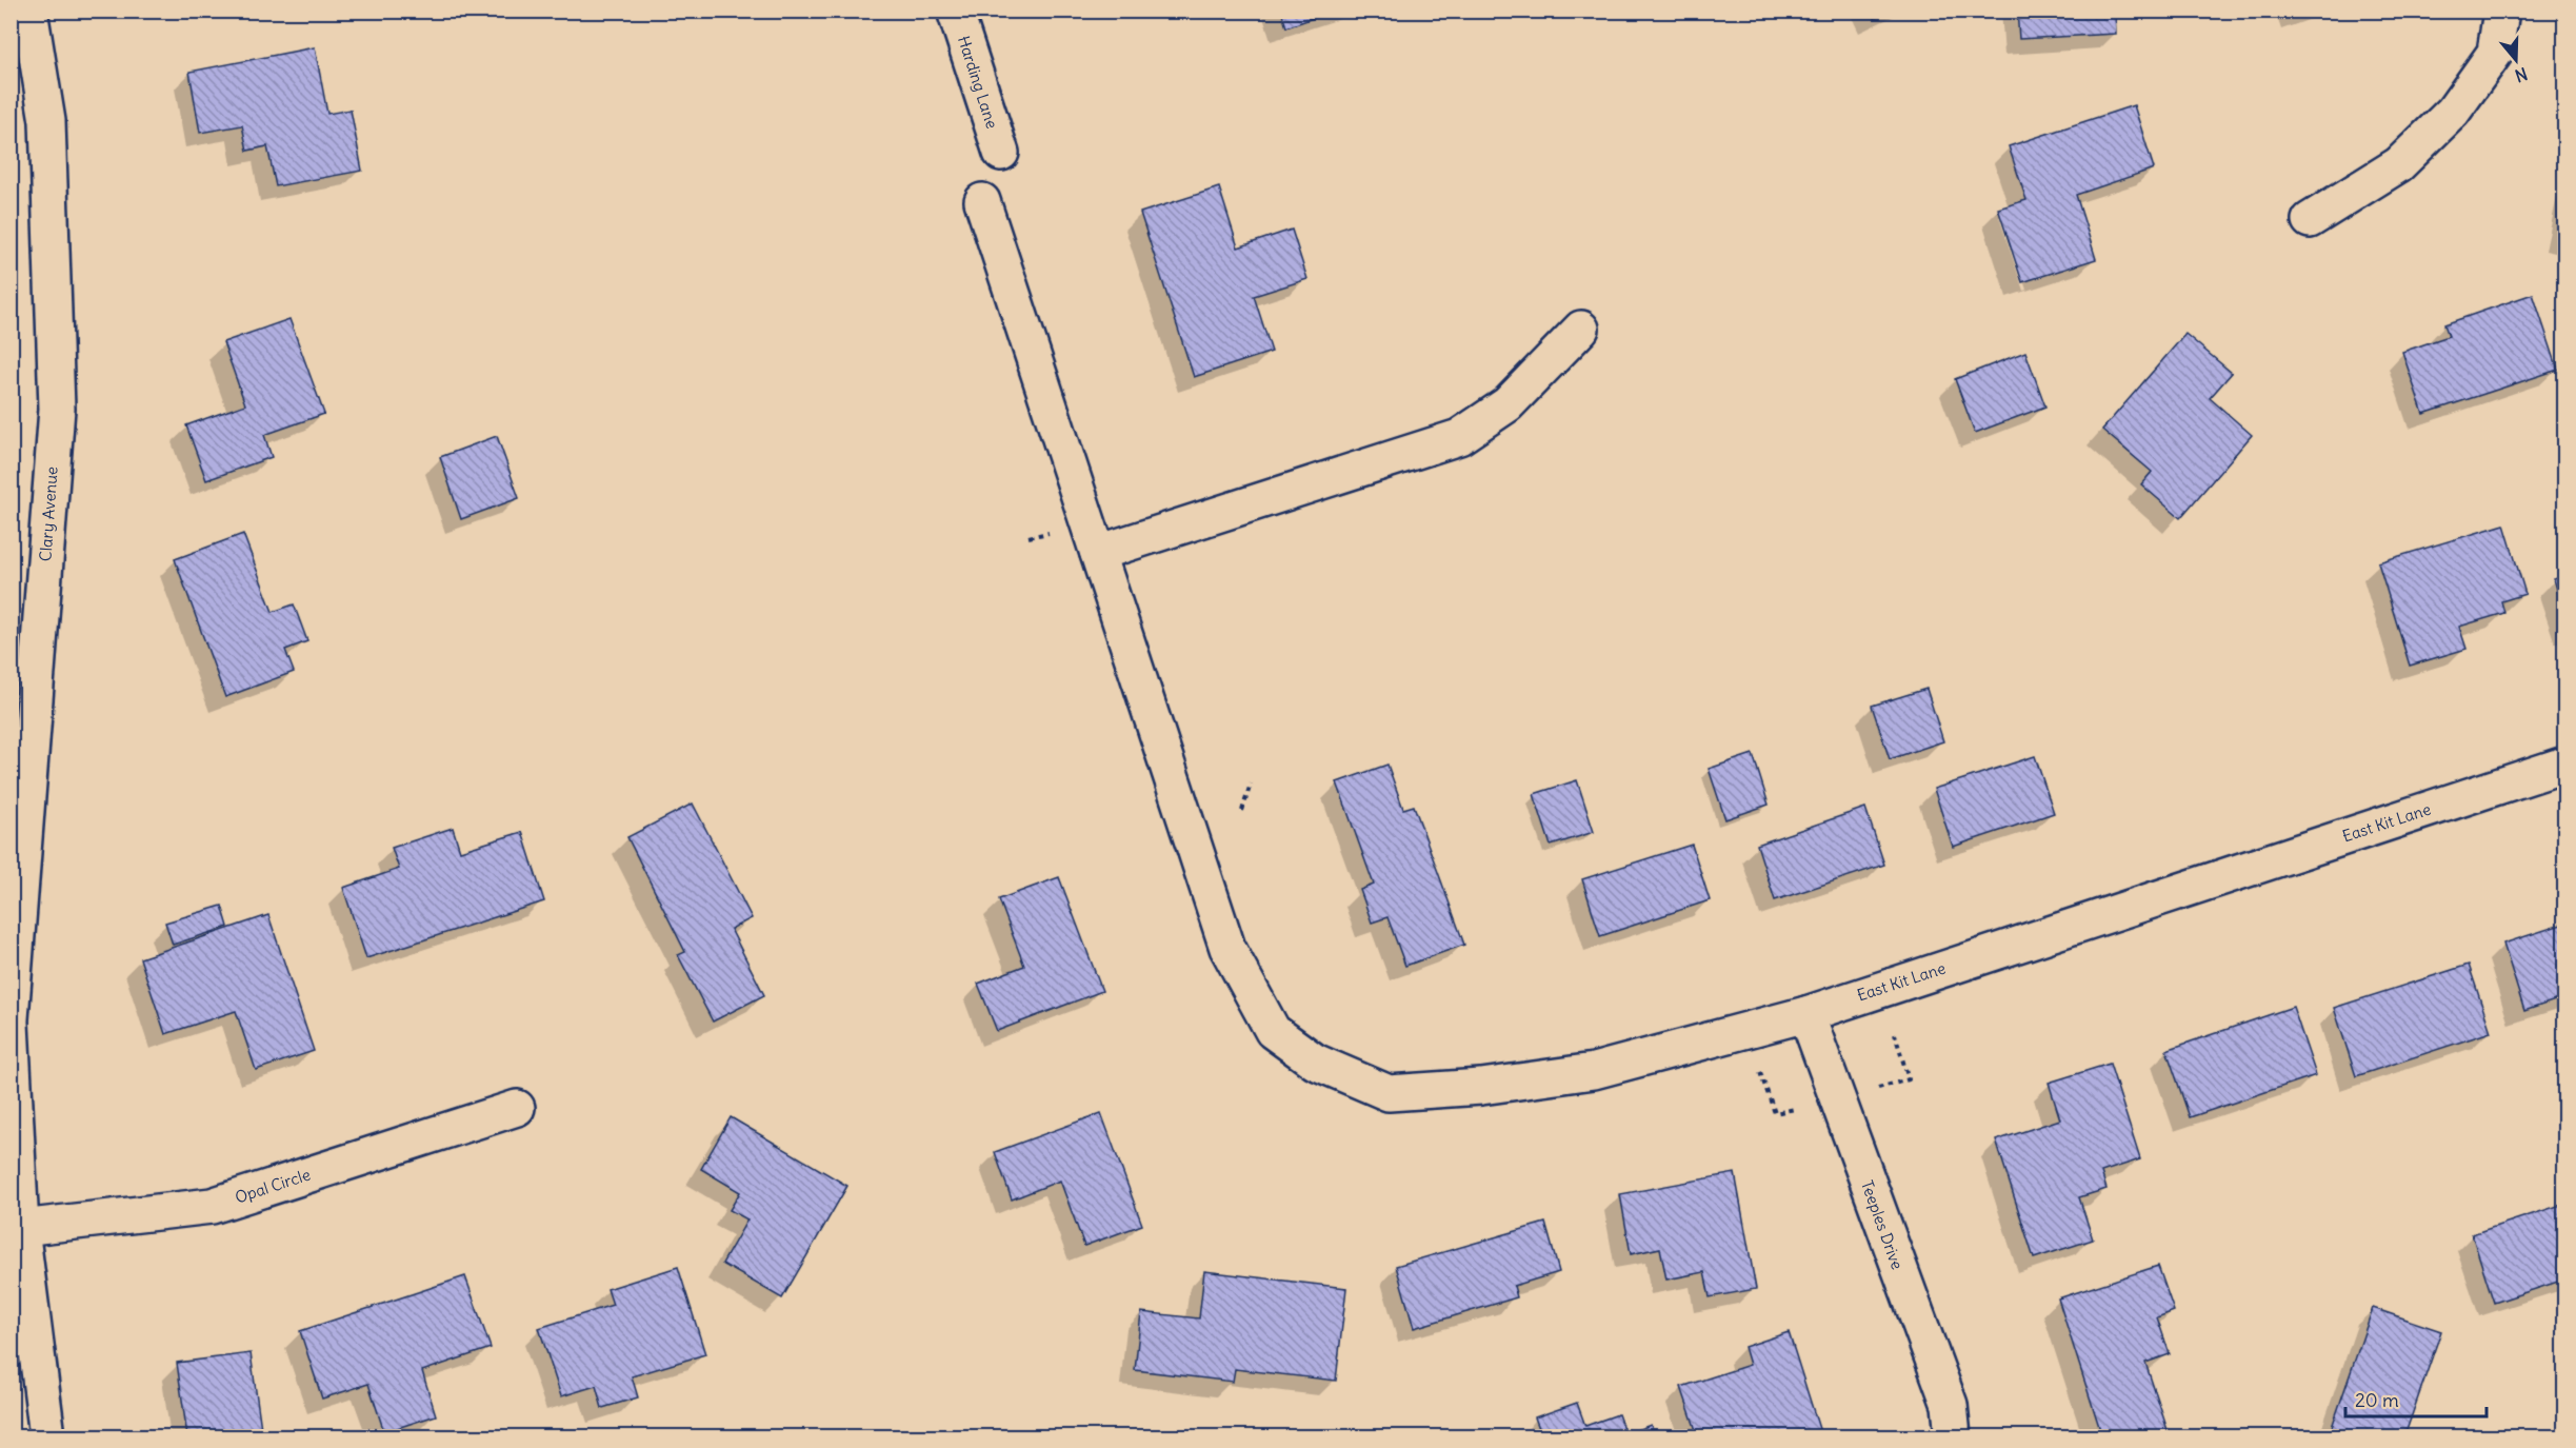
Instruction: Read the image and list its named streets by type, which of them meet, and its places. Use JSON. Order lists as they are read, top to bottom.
{
  "streets": {
    "street": [
      "Harding Lane",
      "Clary Avenue",
      "East Kit Lane",
      "Opal Circle",
      "Teeples Drive"
    ]
  },
  "crossings": [
    ["East Kit Lane", "Teeples Drive"]
  ],
  "scale_bar": "20 m",
  "north": "bottom"
}
